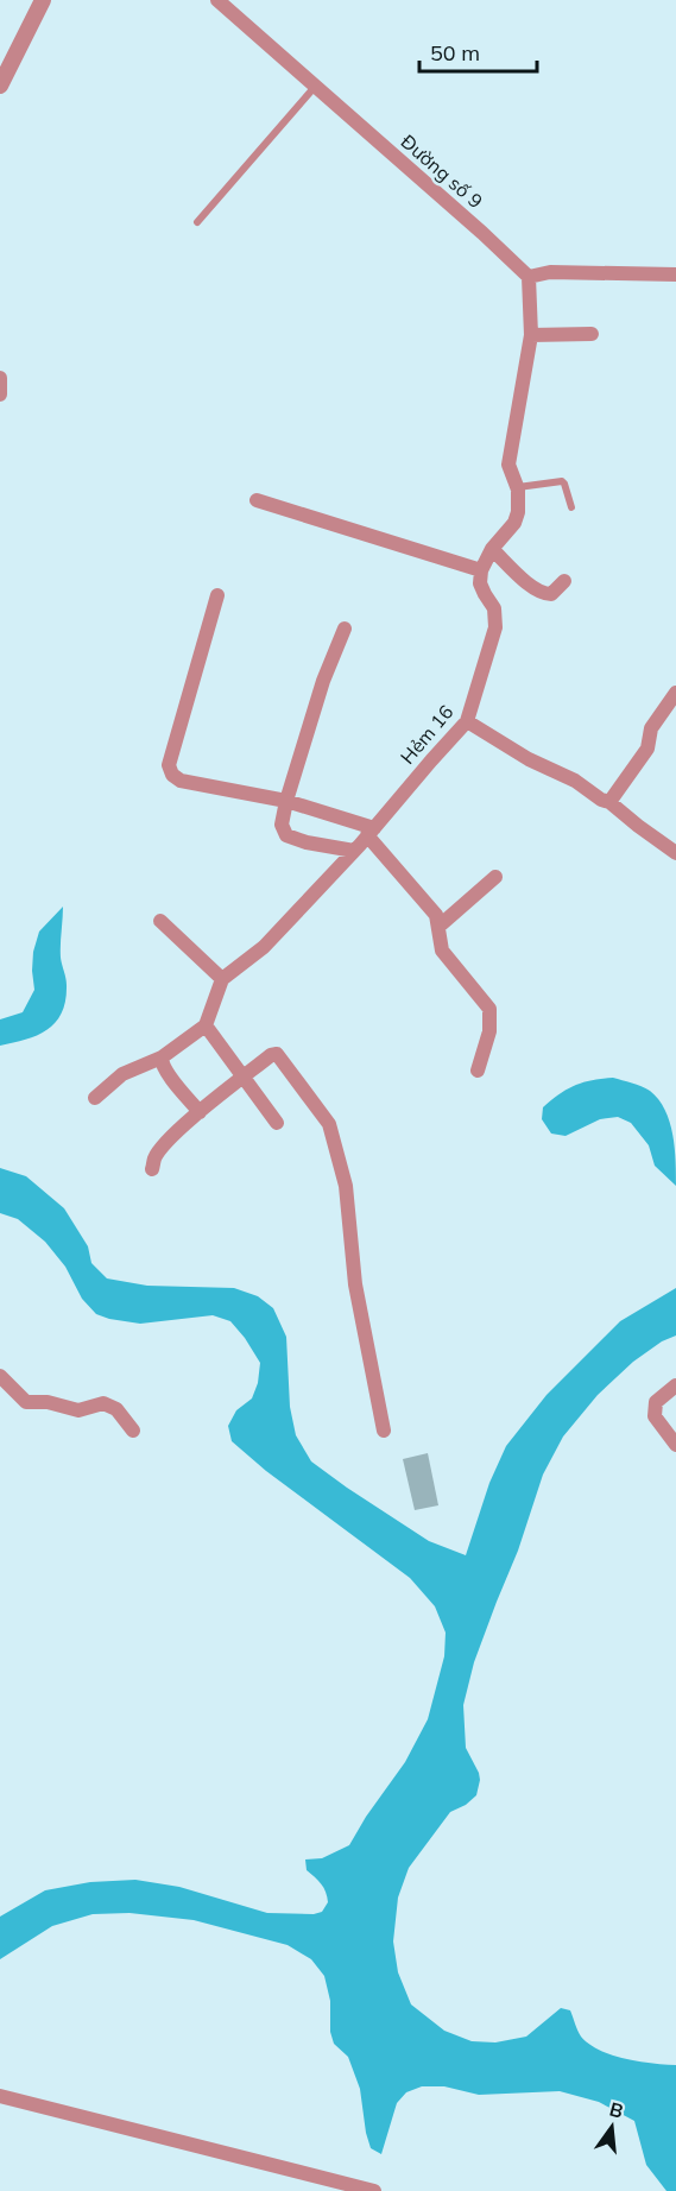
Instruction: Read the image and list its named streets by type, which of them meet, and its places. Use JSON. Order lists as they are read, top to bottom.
{
  "streets": {
    "street": ["Đường số 9", "Hẻm 16"]
  },
  "scale_bar": "50 m",
  "north": "top"
}
